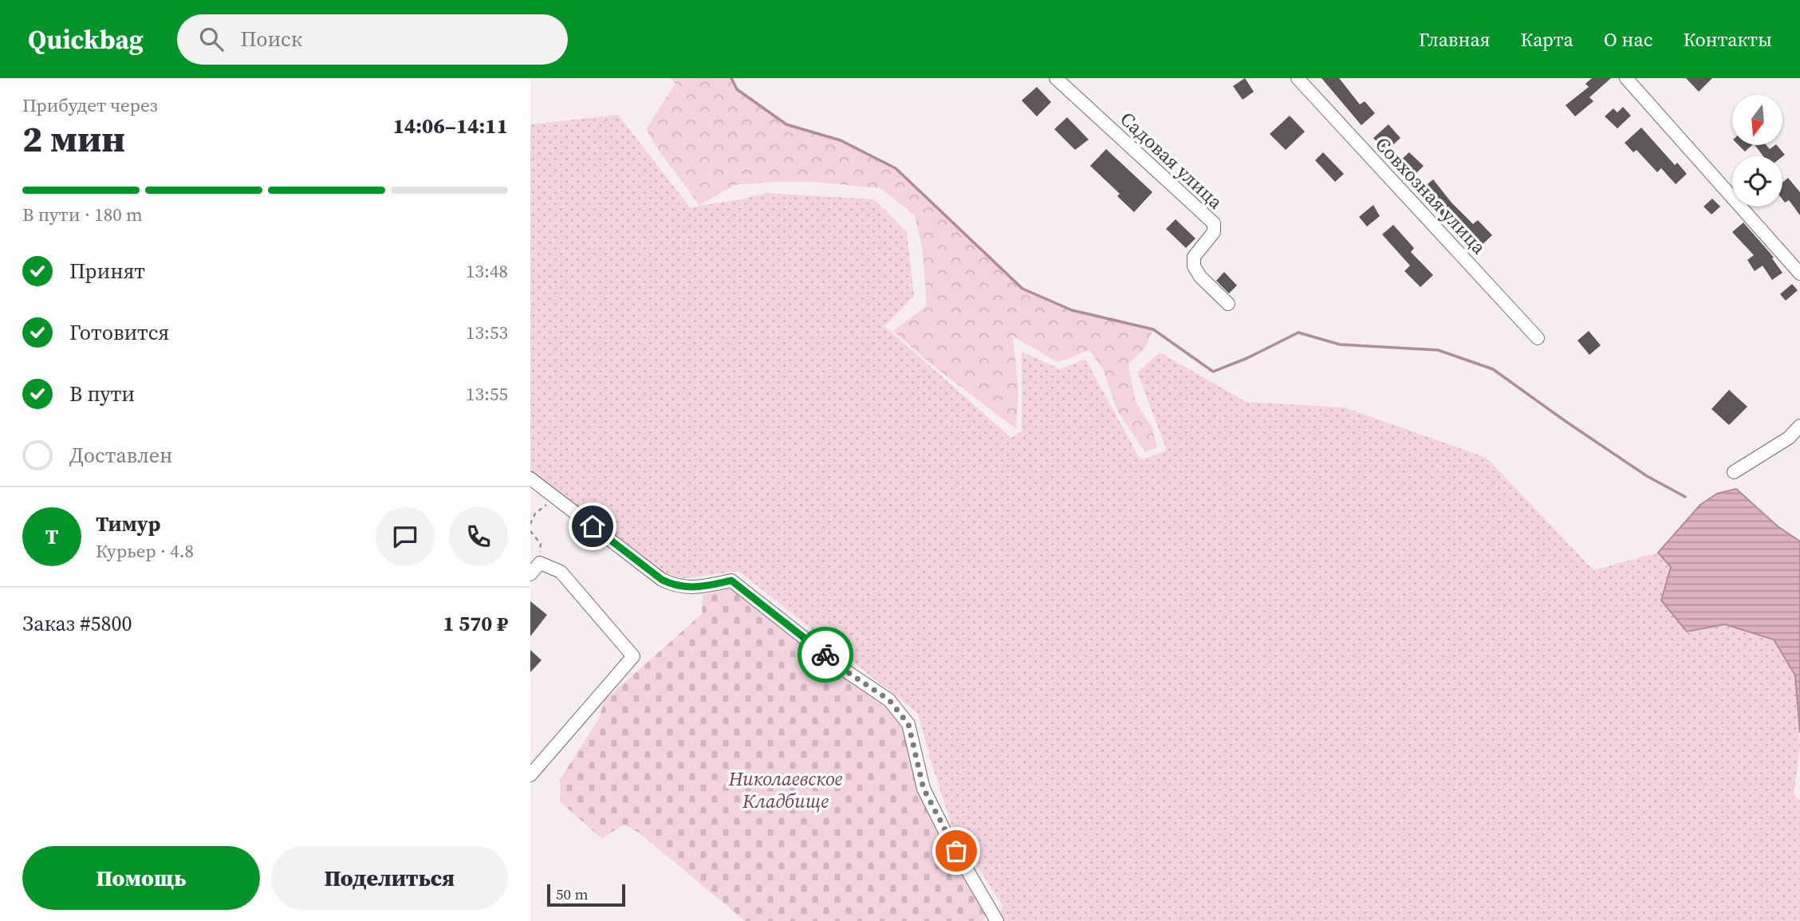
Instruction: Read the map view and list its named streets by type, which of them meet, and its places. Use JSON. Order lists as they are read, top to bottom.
{
  "streets": {
    "street": ["Садовая улица", "Совхозная улица"]
  },
  "parks": ["Николаевское Кладбище"],
  "scale_bar": "50 m",
  "north": "bottom",
  "page": {
    "header": "Quickbag",
    "search": "Поиск",
    "nav": [
      "Главная",
      "Карта",
      "О нас",
      "Контакты"
    ],
    "heading": ["2 мин", "Прибудет через", "14:06–14:11"],
    "panel": [
      "Тимур",
      "Курьер · 4.8",
      "Заказ #5800",
      "1 570 ₽"
    ],
    "bar": "В пути · 180 m",
    "list": [
      ["Принят", "13:48"],
      ["Готовится", "13:53"],
      ["В пути", "13:55"],
      "Доставлен"
    ],
    "round": "Т",
    "buttons": ["Помощь", "Поделиться"],
    "scale": "50 m"
  }
}
